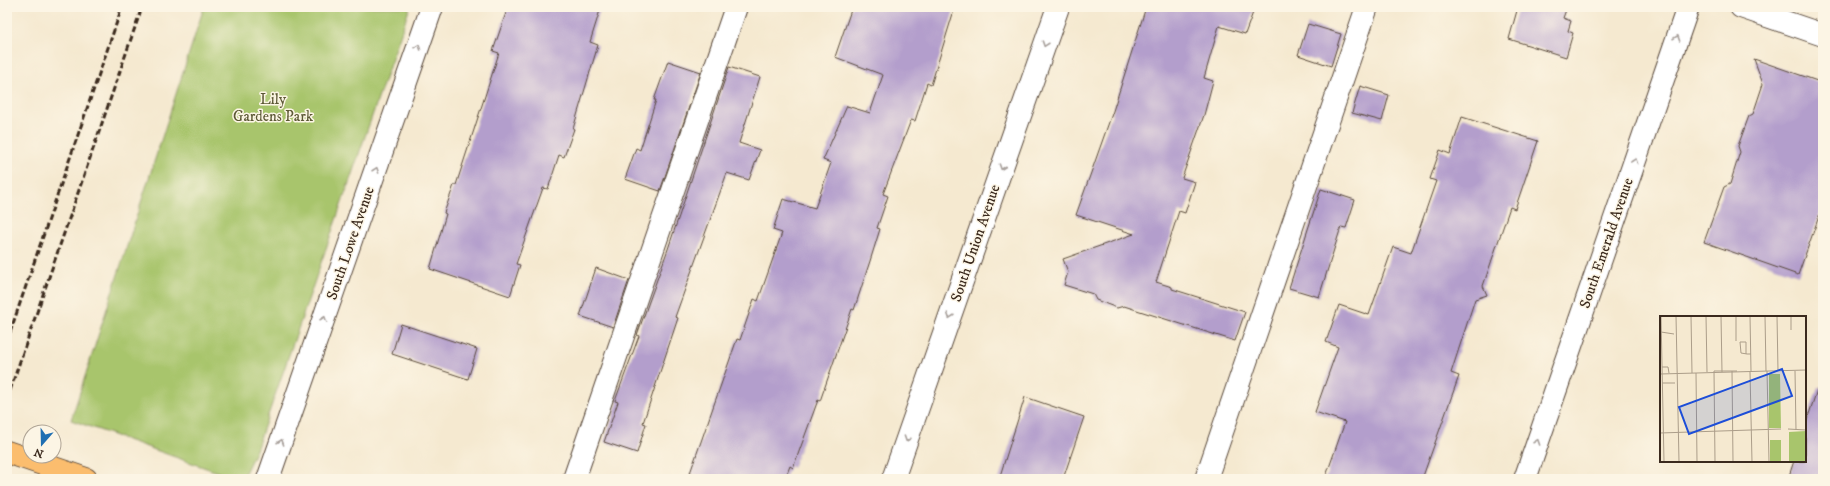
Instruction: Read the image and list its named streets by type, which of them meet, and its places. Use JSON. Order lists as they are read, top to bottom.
{
  "streets": {
    "street": ["South Lowe Avenue", "South Union Avenue", "South Emerald Avenue"]
  },
  "one_way": ["South Lowe Avenue", "South Union Avenue", "South Emerald Avenue"],
  "parks": ["Lily Gardens Park"],
  "north": "bottom"
}
